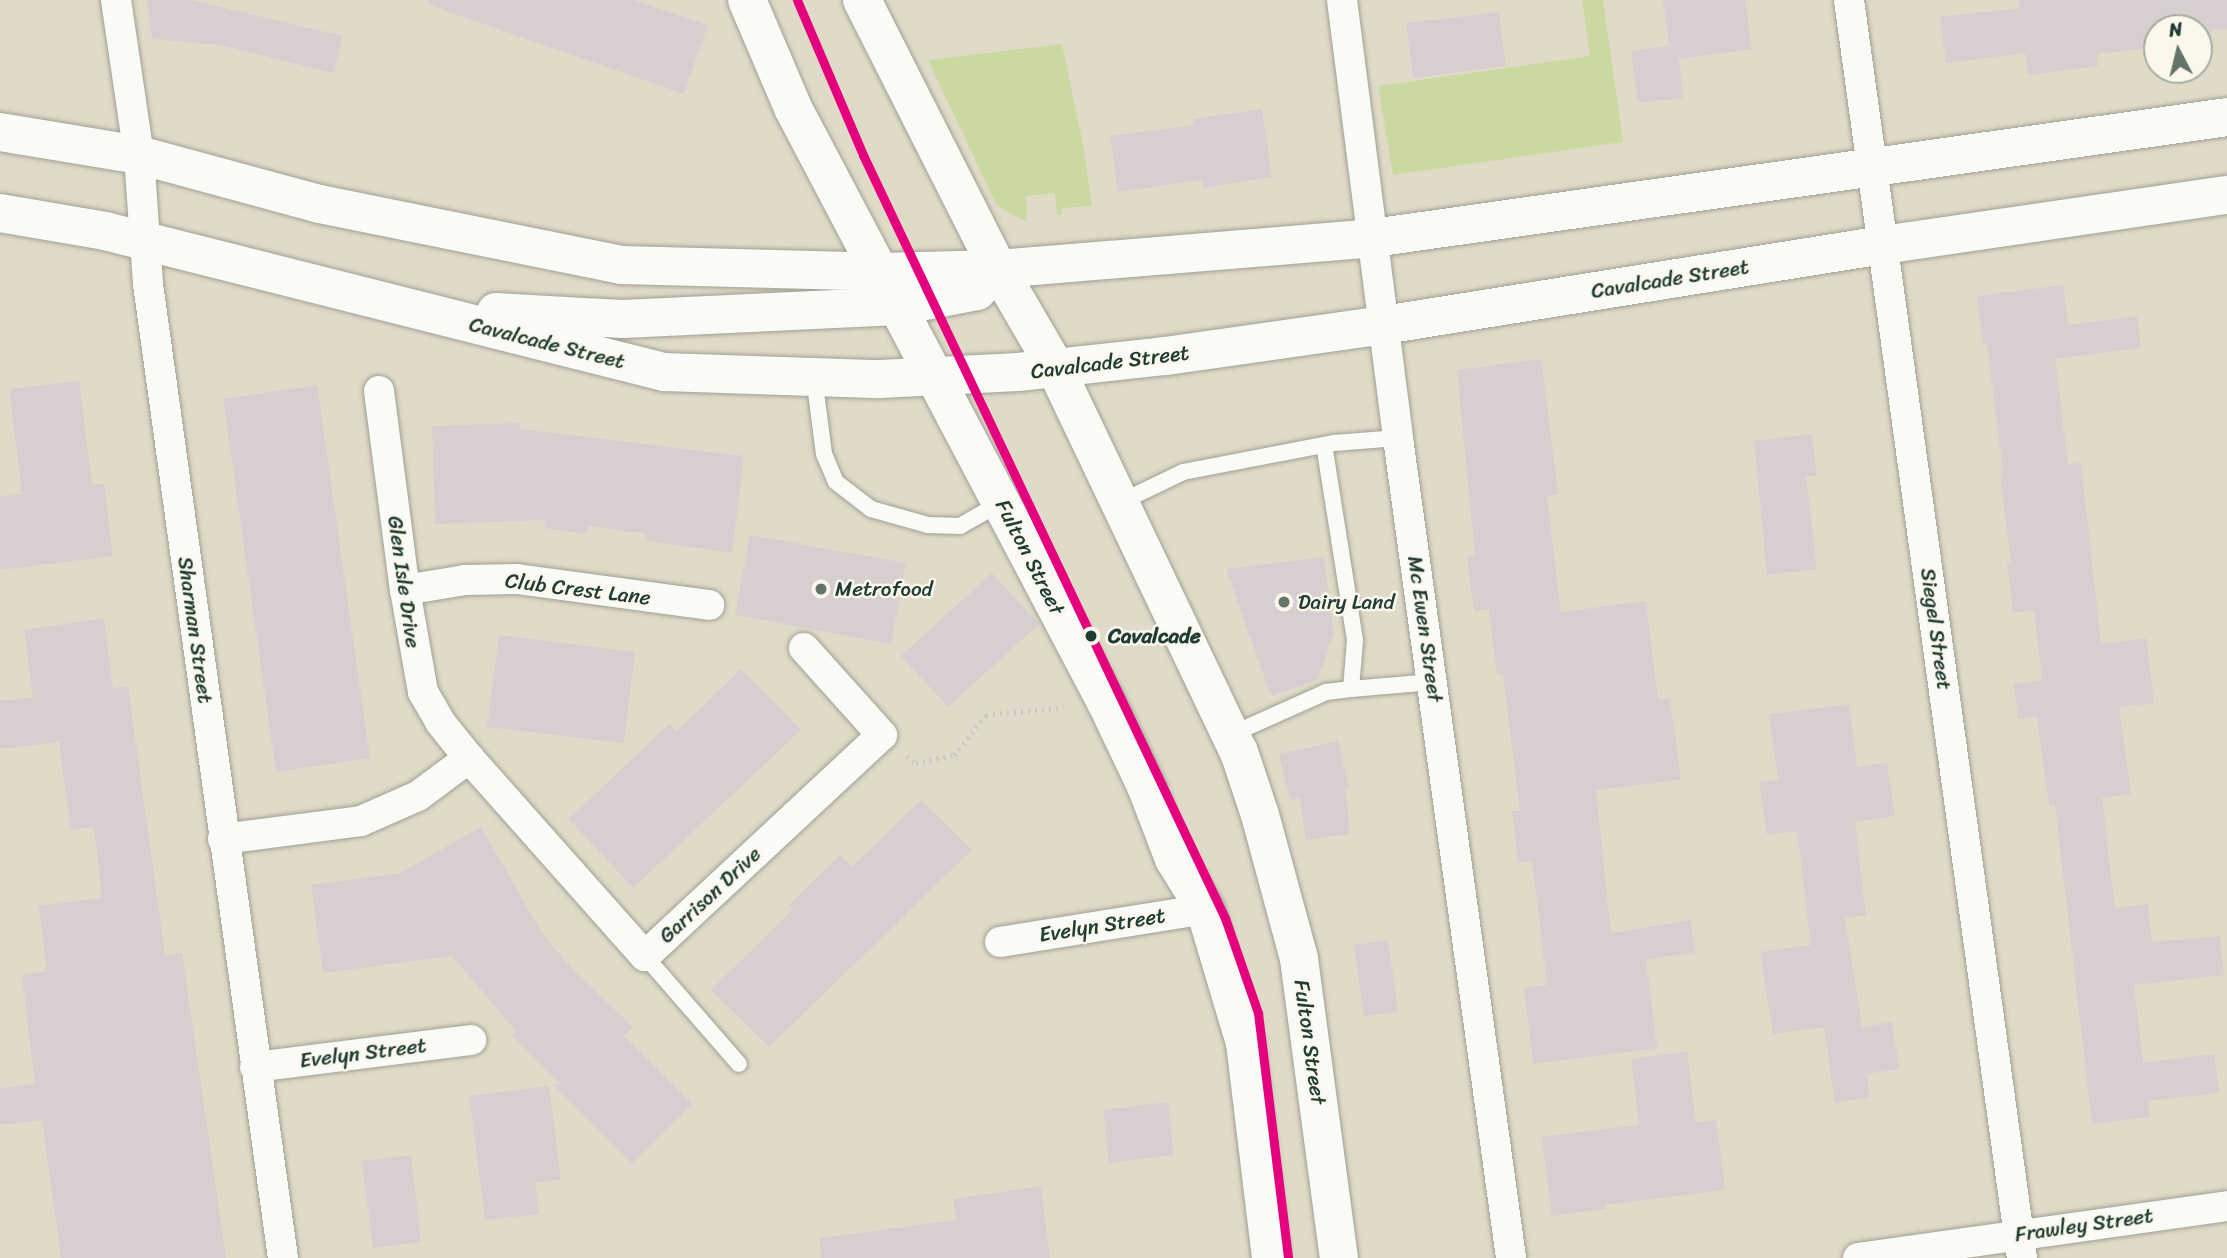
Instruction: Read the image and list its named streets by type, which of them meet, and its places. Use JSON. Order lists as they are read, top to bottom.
{
  "streets": {
    "main road": ["Cavalcade Street", "Fulton Street"],
    "street": [
      "Glen Isle Drive",
      "Club Crest Lane",
      "Mc Ewen Street",
      "Siegel Street",
      "Sharman Street",
      "Garrison Drive",
      "Evelyn Street",
      "Frawley Street"
    ]
  },
  "crossings": [
    ["Cavalcade Street", "Fulton Street"],
    ["Cavalcade Street", "Mc Ewen Street"],
    ["Cavalcade Street", "Siegel Street"],
    ["Cavalcade Street", "Sharman Street"],
    ["Fulton Street", "Evelyn Street"],
    ["Glen Isle Drive", "Club Crest Lane"],
    ["Glen Isle Drive", "Garrison Drive"],
    ["Siegel Street", "Frawley Street"],
    ["Sharman Street", "Evelyn Street"]
  ],
  "places": ["Metrofood", "Dairy Land", "Cavalcade"],
  "north": "top"
}
